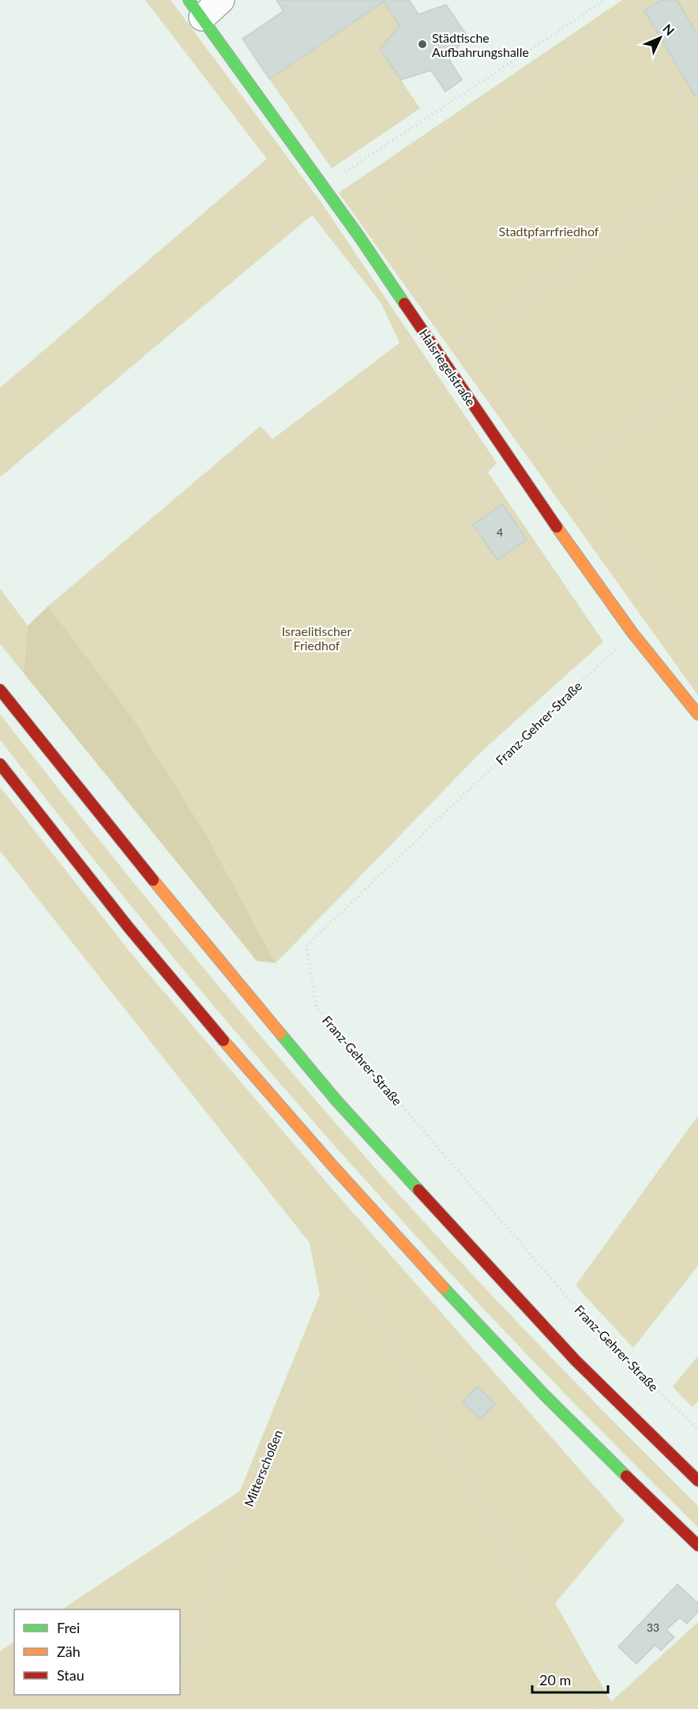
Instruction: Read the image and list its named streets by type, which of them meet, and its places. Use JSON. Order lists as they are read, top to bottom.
{
  "streets": {
    "main road": ["Halsriegelstraße"],
    "path": ["Franz-Gehrer-Straße", "Mitterschoßen"]
  },
  "crossings": [
    ["Halsriegelstraße", "Franz-Gehrer-Straße"]
  ],
  "parks": ["Stadtpfarrfriedhof", "Israelitischer Friedhof"],
  "places": ["Städtische Aufbahrungshalle"],
  "house_numbers": ["4", "33"],
  "legend": ["Frei", "Zäh", "Stau"],
  "scale_bar": "20 m",
  "north": "top right"
}
